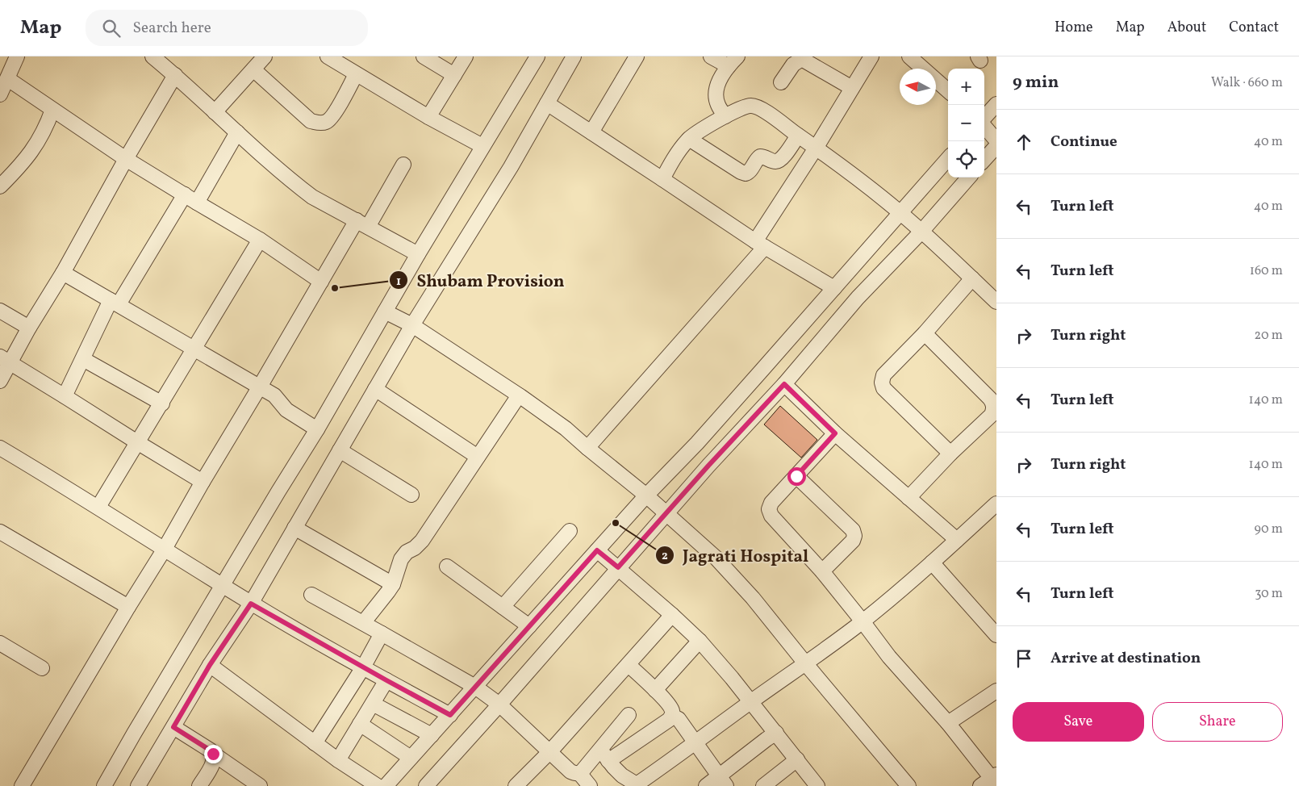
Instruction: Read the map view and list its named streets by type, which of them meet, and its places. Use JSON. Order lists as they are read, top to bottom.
{
  "places": ["Shubam Provision", "Jagrati Hospital"],
  "north": "left",
  "page": {
    "header": "Map",
    "search": "Search here",
    "nav": [
      "Home",
      "Map",
      "About",
      "Contact"
    ],
    "heading": ["9 min", "Walk · 660 m"],
    "map_buttons": ["+", "−"],
    "list": [
      ["Continue", "40 m"],
      ["Turn left", "40 m"],
      ["Turn left", "160 m"],
      ["Turn right", "20 m"],
      ["Turn left", "140 m"],
      ["Turn right", "140 m"],
      ["Turn left", "90 m"],
      ["Turn left", "30 m"],
      "Arrive at destination"
    ],
    "buttons": ["Save", "Share"]
  }
}
